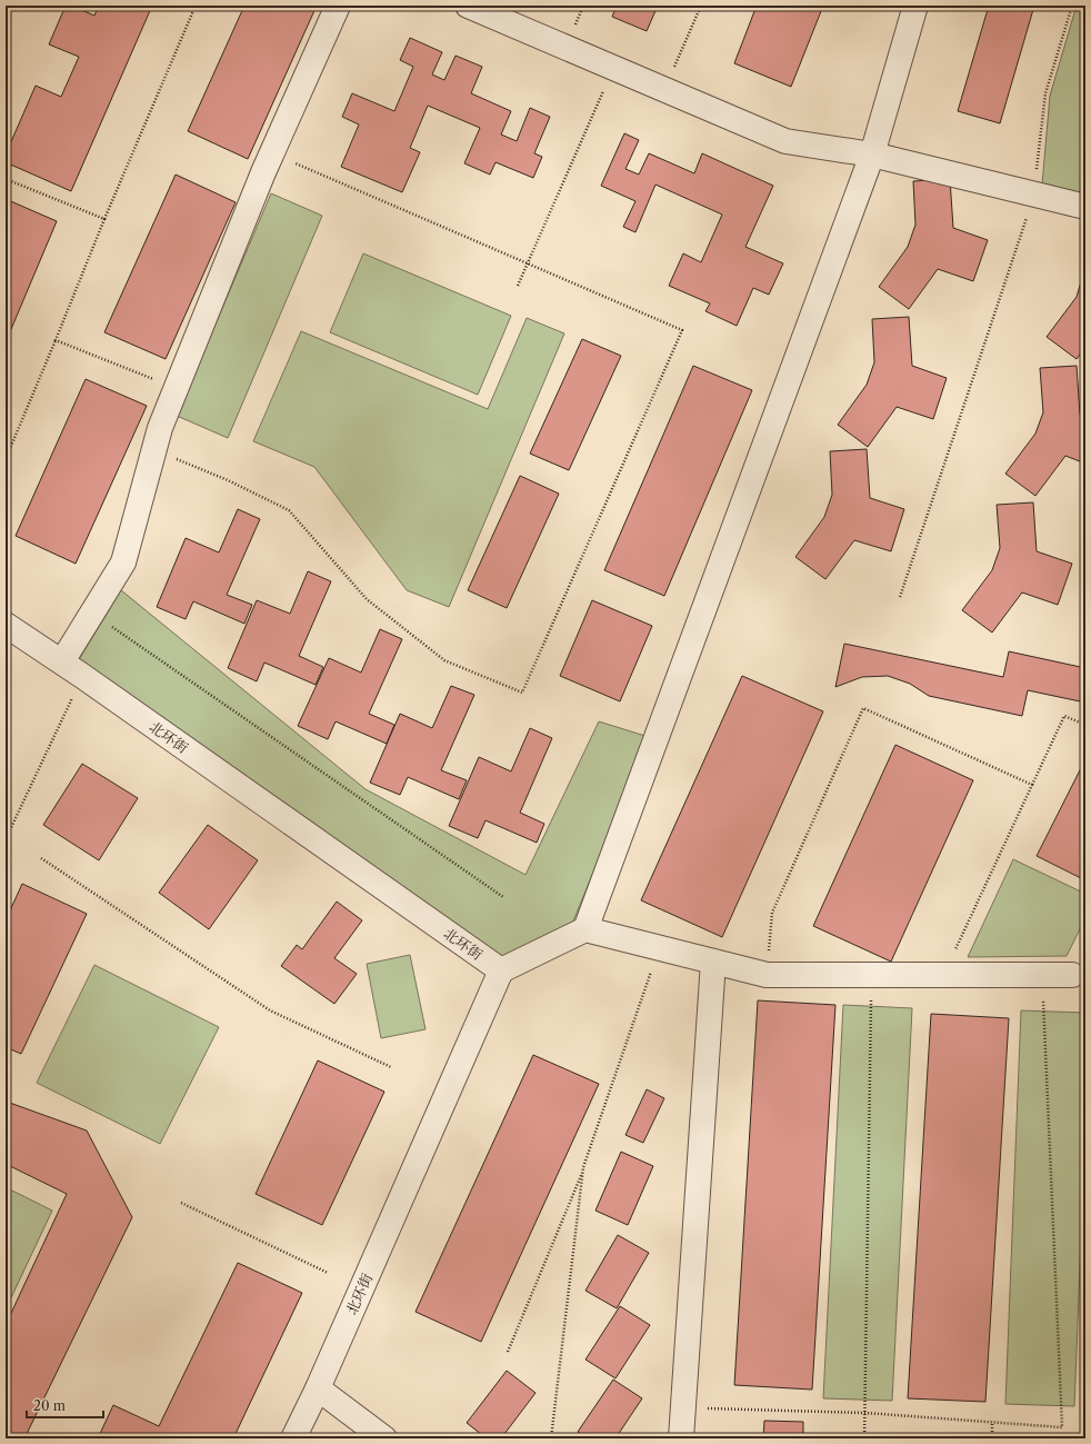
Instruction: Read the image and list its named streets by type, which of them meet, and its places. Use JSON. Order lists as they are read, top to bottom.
{
  "streets": {
    "street": ["北环街"]
  },
  "scale_bar": "20 m"
}
